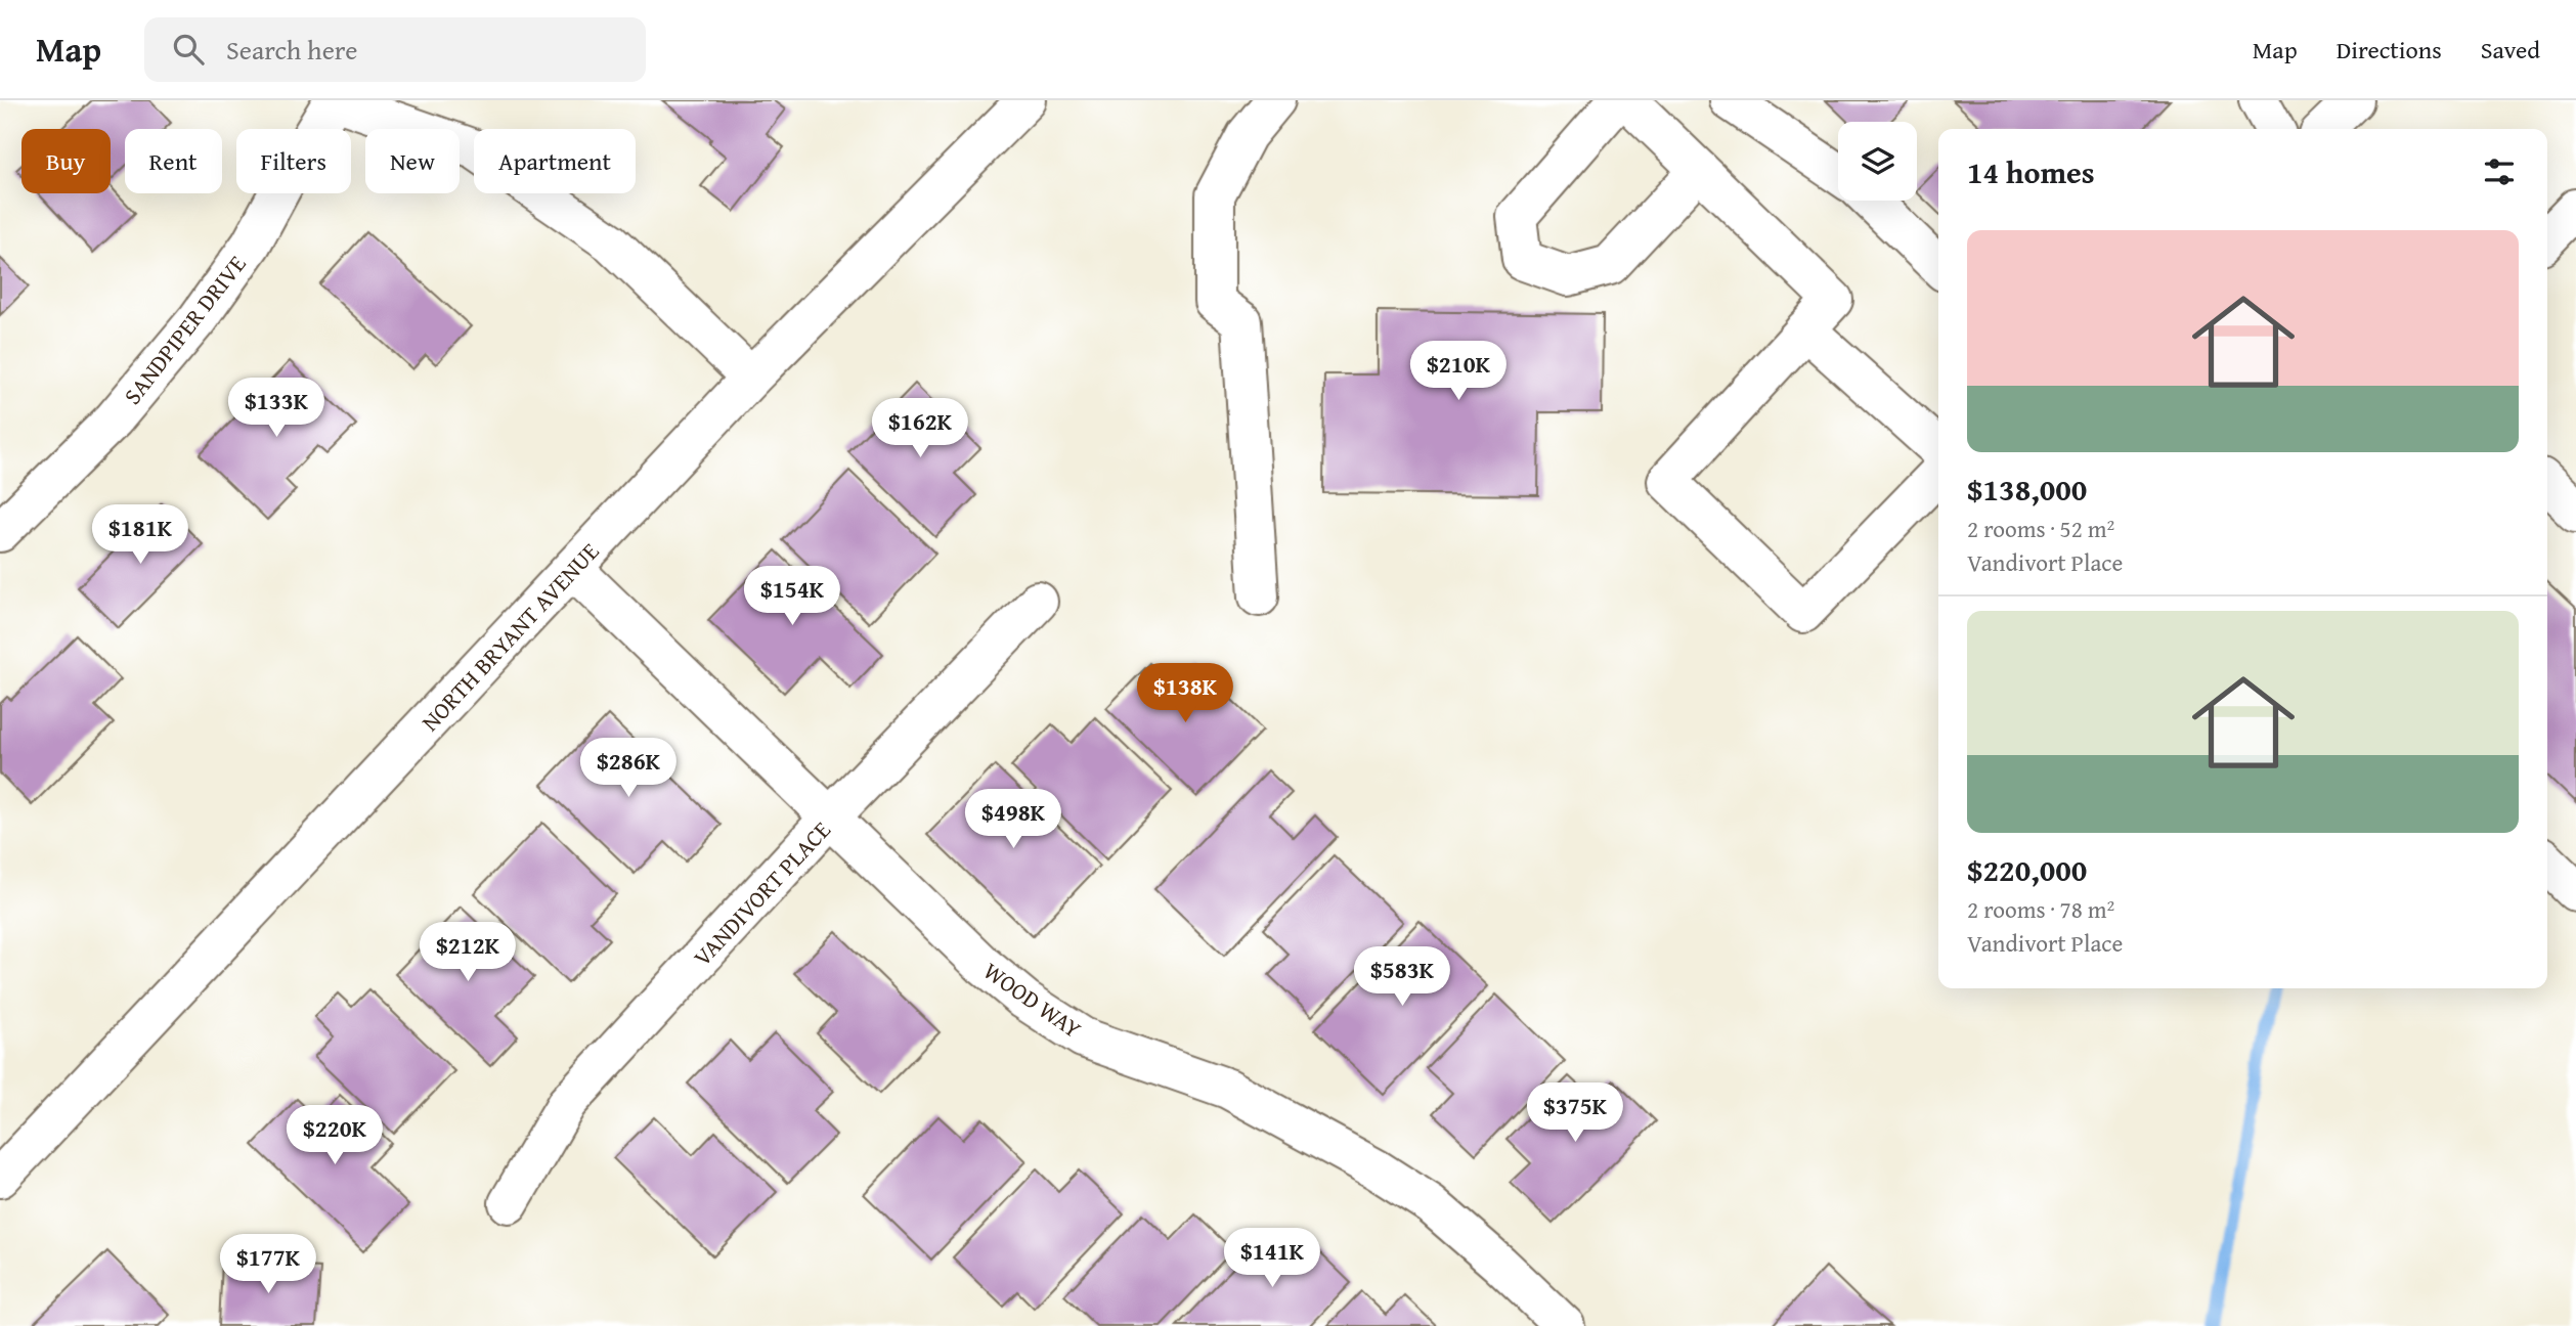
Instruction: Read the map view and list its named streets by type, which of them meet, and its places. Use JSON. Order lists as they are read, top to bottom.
{
  "streets": {
    "street": [
      "SANDPIPER DRIVE",
      "NORTH BRYANT AVENUE",
      "VANDIVORT PLACE",
      "WOOD WAY"
    ]
  },
  "crossings": [
    ["NORTH BRYANT AVENUE", "WOOD WAY"],
    ["VANDIVORT PLACE", "WOOD WAY"]
  ],
  "page": {
    "header": "Map",
    "search": "Search here",
    "nav": ["Map", "Directions", "Saved"],
    "chip": [
      "Buy",
      "Rent",
      "Filters",
      "New",
      "Apartment"
    ],
    "heading": "14 homes",
    "list": [
      {
        "name": "$138,000",
        "note": "2 rooms · 52 m² · Vandivort Place"
      },
      {
        "name": "$220,000",
        "note": "2 rooms · 78 m² · Vandivort Place"
      }
    ],
    "price": [
      "$210K",
      "$133K",
      "$162K",
      "$181K",
      "$154K",
      "$138K",
      "$286K",
      "$498K",
      "$212K",
      "$583K",
      "$375K",
      "$220K",
      "$141K",
      "$177K"
    ]
  }
}
